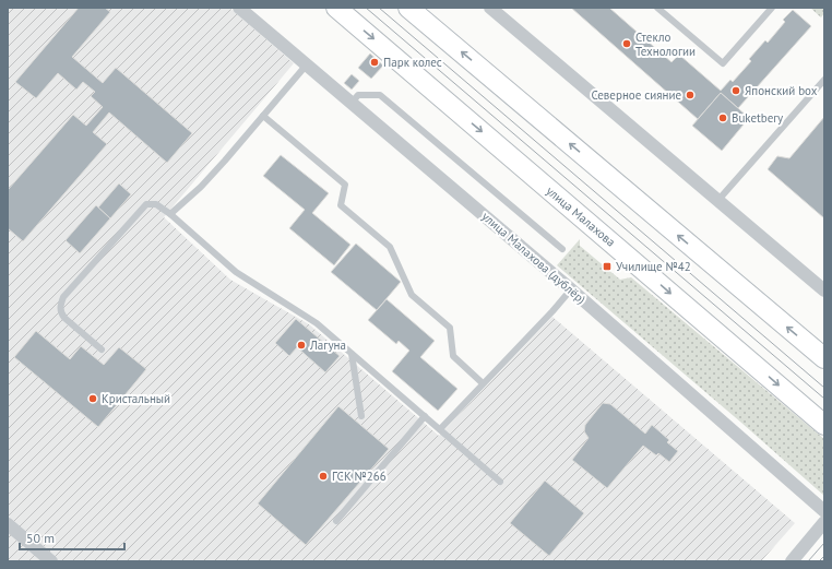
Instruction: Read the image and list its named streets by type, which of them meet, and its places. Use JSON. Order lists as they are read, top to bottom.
{
  "streets": {
    "main road": ["улица Малахова"],
    "street": ["улица Малахова (дублёр)"]
  },
  "places": {
    "other": [
      "Стекло Технологии",
      "Парк колес",
      "Японский box",
      "Северное сияние",
      "Buketbery",
      "Лагуна",
      "Кристальный",
      "ГСК №266"
    ],
    "transit": ["Училище №42"]
  },
  "scale_bar": "50 m"
}
